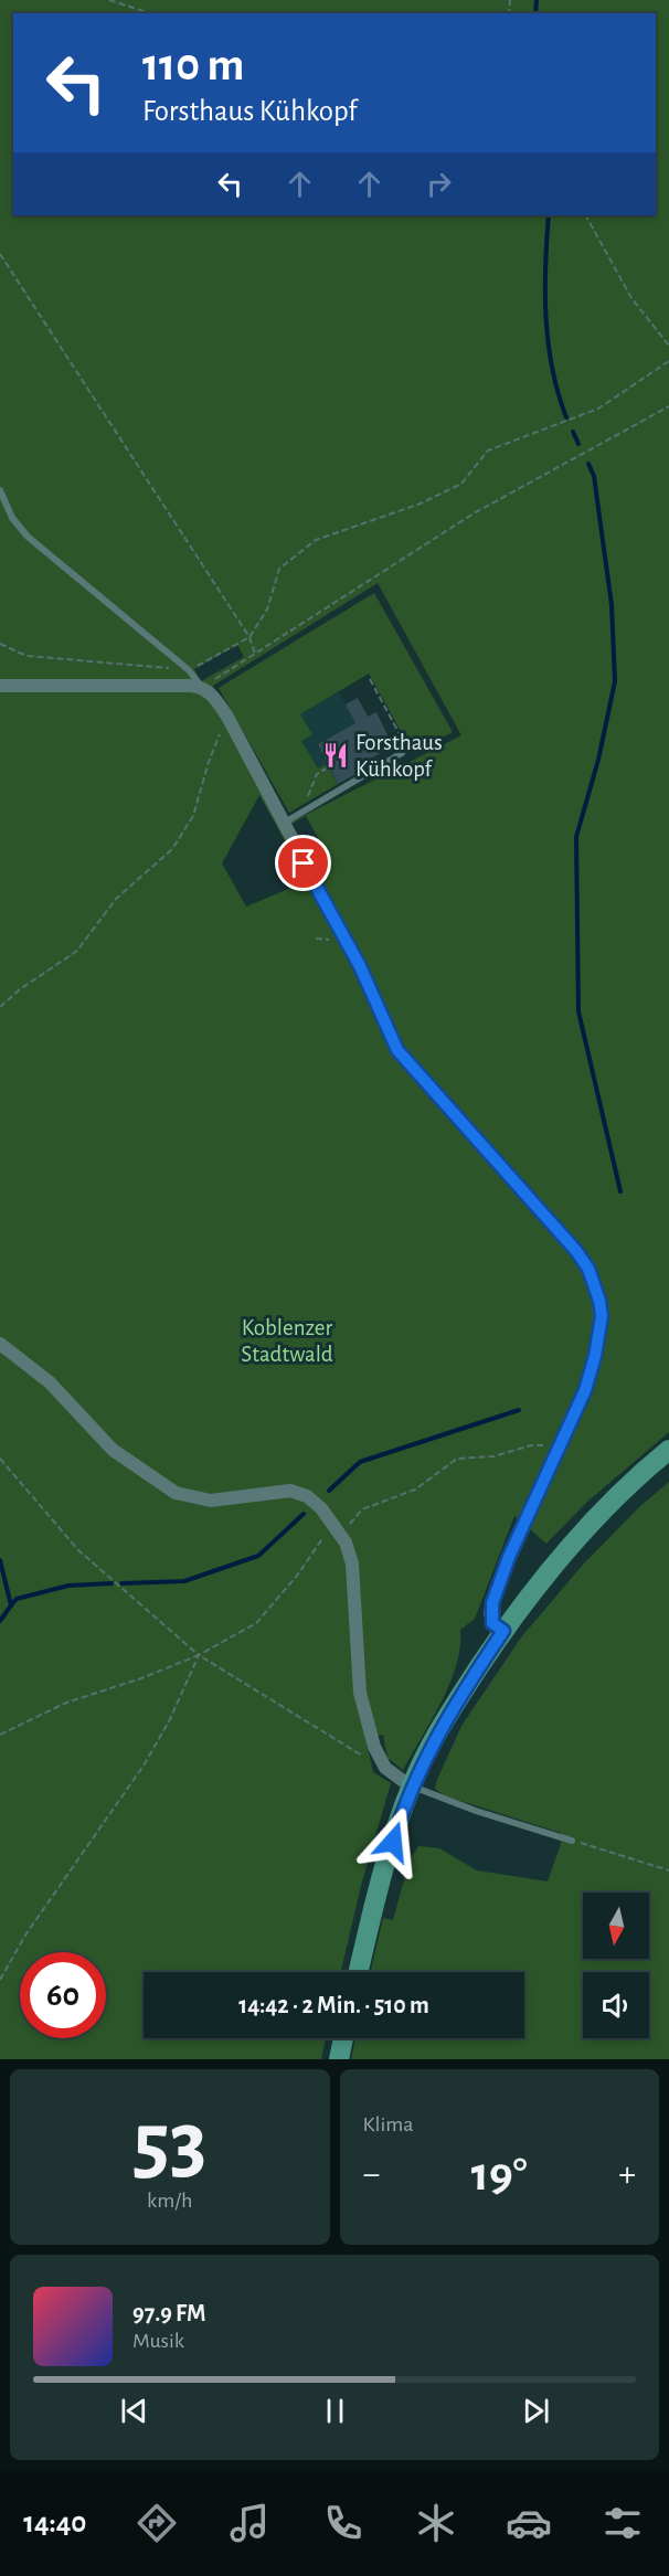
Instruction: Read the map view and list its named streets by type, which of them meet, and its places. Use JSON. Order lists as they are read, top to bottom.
{
  "parks": ["Koblenzer Stadtwald"],
  "places": {
    "restaurant": ["Forsthaus Kühkopf"]
  },
  "north": "bottom",
  "page": {
    "turn": ["110 m", "Forsthaus Kühkopf"],
    "limit": "60",
    "trip": "14:42 · 2 Min. · 510 m",
    "tile": [
      ["53", "km/h"],
      "Klima"
    ],
    "heat": ["−", "19°", "+"],
    "song": ["97.9 FM", "Musik"],
    "tabs": "14:40"
  }
}
